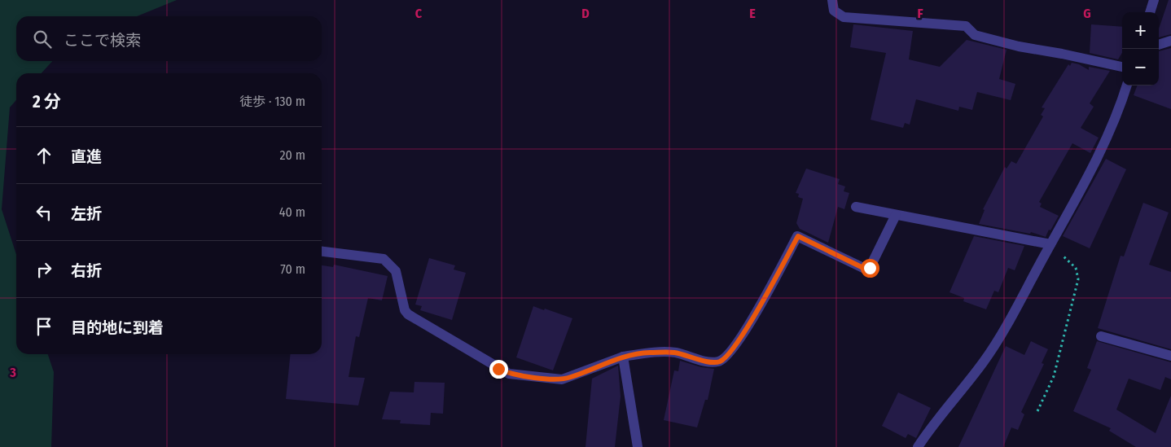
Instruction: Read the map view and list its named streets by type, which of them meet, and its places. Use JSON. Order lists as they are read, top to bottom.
{
  "page": {
    "map_buttons": ["+", "−"],
    "search": "ここで検索",
    "heading": ["2 分", "徒歩 · 130 m"],
    "list": [
      ["直進", "20 m"],
      ["左折", "40 m"],
      ["右折", "70 m"],
      "目的地に到着"
    ]
  },
  "grid": {
    "columns": [
      "C",
      "D",
      "E",
      "F",
      "G"
    ],
    "rows": ["3"]
  }
}
